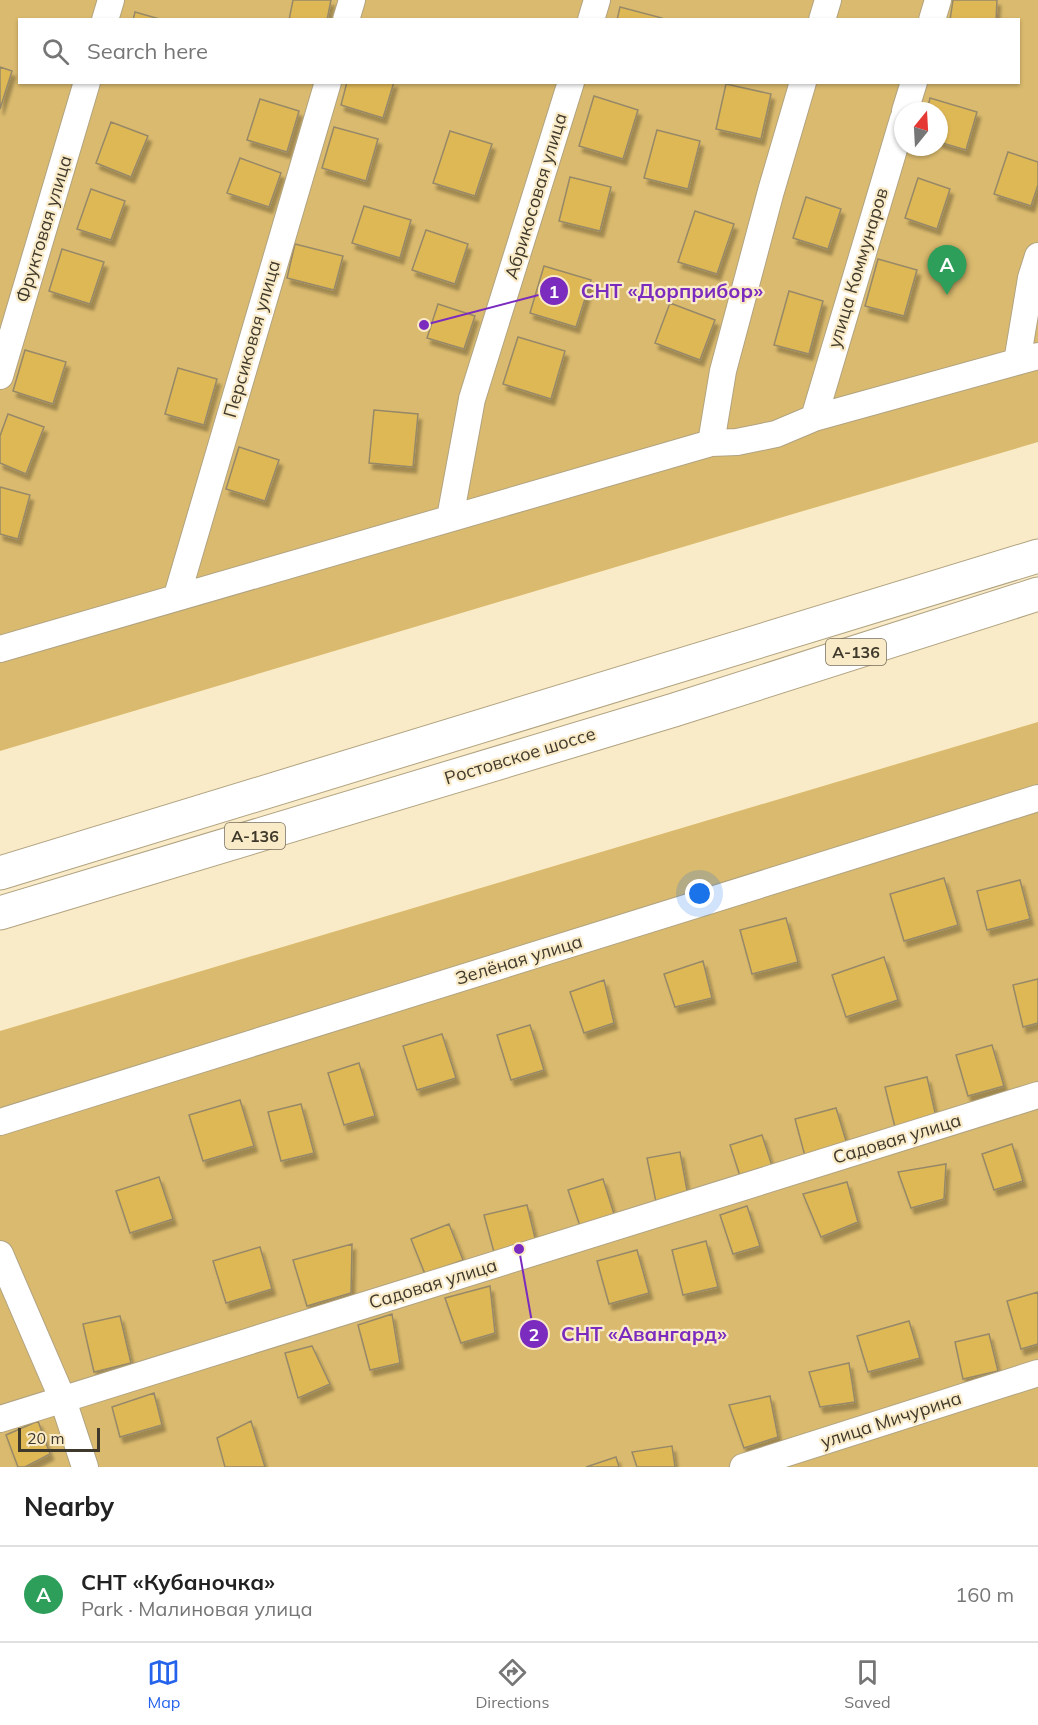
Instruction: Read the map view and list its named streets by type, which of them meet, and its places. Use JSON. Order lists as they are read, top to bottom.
{
  "streets": {
    "highway": ["А-136", "Ростовское шоссе"],
    "street": [
      "Абрикосовая улица",
      "Фруктовая улица",
      "улица Коммунаров",
      "Персиковая улица",
      "Зелёная улица",
      "Садовая улица",
      "улица Мичурина"
    ]
  },
  "places": ["СНТ «Дорприбор»", "СНТ «Авангард»"],
  "scale_bar": "20 m",
  "north": "top",
  "page": {
    "search": "Search here",
    "pins": "A",
    "scale": "20 m",
    "heading": "Nearby",
    "list": [
      {
        "mark": "A",
        "name": "СНТ «Кубаночка»",
        "note": "Park · Малиновая улица",
        "value": "160 m"
      }
    ],
    "nav": ["Map", "Directions", "Saved"]
  }
}
